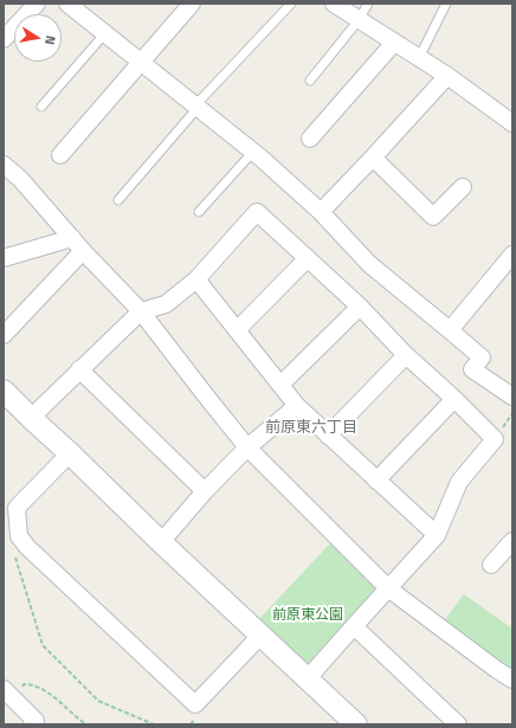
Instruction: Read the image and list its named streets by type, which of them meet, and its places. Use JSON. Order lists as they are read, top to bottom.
{
  "districts": ["前原東六丁目"],
  "parks": ["前原東公園"],
  "north": "right"
}
